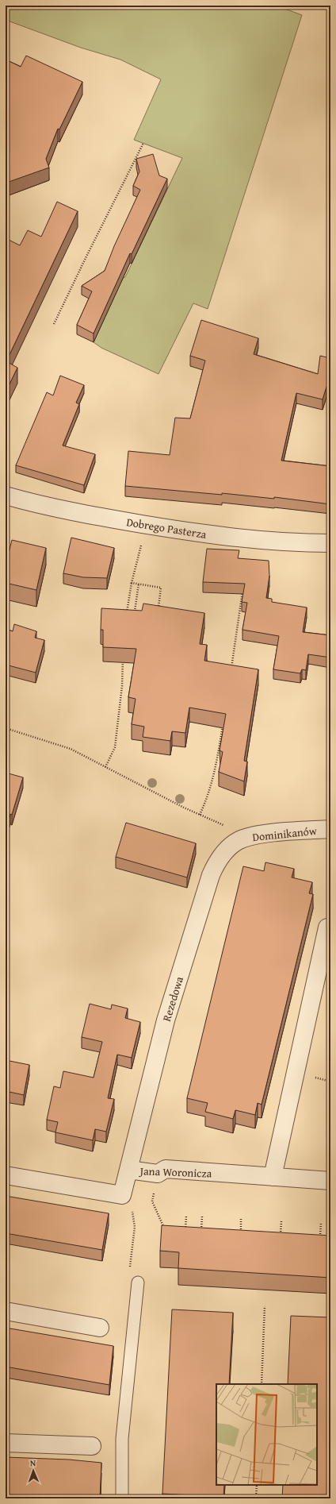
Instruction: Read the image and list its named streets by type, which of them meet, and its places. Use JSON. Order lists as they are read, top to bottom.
{
  "streets": {
    "street": [
      "Dobrego Pasterza",
      "Dominikanów",
      "Rezedowa",
      "Jana Woronicza"
    ]
  },
  "crossings": [
    ["Dominikanów", "Rezedowa"],
    ["Rezedowa", "Jana Woronicza"]
  ],
  "north": "top"
}
